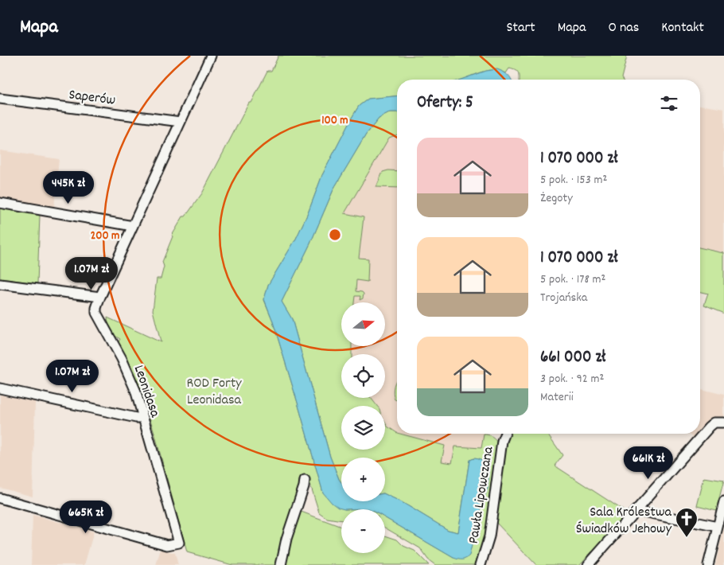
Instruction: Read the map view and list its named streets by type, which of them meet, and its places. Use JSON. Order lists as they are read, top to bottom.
{
  "streets": {
    "street": ["Saperów", "Leonidasa", "Pawła Lipowczana"]
  },
  "crossings": [
    ["Saperów", "Leonidasa"]
  ],
  "parks": ["ROD Forty Leonidasa"],
  "places": {
    "church": ["Sala Królestwa Świadków Jehowy"]
  },
  "north": "right",
  "page": {
    "header": "Mapa",
    "nav": [
      "Start",
      "Mapa",
      "O nas",
      "Kontakt"
    ],
    "heading": "Oferty: 5",
    "list": [
      {
        "name": "1 070 000 zł",
        "note": "5 pok. · 153 m² · Żegoty"
      },
      {
        "name": "1 070 000 zł",
        "note": "5 pok. · 178 m² · Trojańska"
      },
      {
        "name": "661 000 zł",
        "note": "3 pok. · 92 m² · Materii"
      }
    ],
    "price": [
      "445K zł",
      "1.07M zł",
      "1.07M zł",
      "661K zł",
      "665K zł"
    ],
    "map_buttons": ["+", "−"]
  },
  "rings": ["100 m", "200 m"]
}
